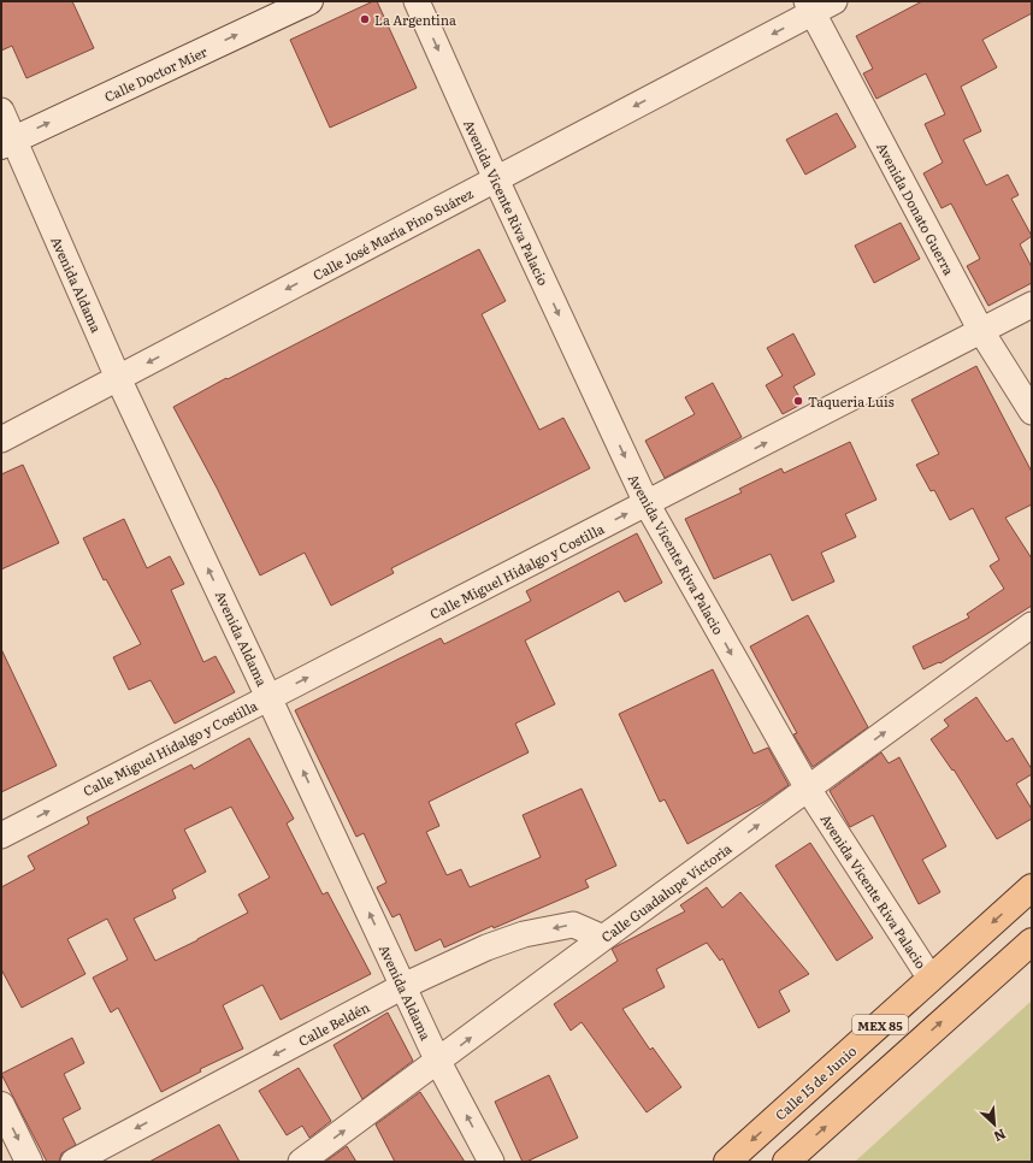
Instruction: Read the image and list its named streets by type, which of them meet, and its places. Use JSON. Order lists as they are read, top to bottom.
{
  "streets": {
    "main road": ["Calle Doctor Mier", "MEX 85", "Calle 15 de Junio"],
    "street": [
      "Avenida Vicente Riva Palacio",
      "Avenida Donato Guerra",
      "Calle José María Pino Suárez",
      "Avenida Aldama",
      "Calle Miguel Hidalgo y Costilla",
      "Calle Guadalupe Victoria",
      "Calle Beldén"
    ]
  },
  "crossings": [
    ["Calle Doctor Mier", "Avenida Aldama"],
    ["Avenida Vicente Riva Palacio", "Calle José María Pino Suárez"],
    ["Avenida Vicente Riva Palacio", "Calle Miguel Hidalgo y Costilla"],
    ["Avenida Vicente Riva Palacio", "Calle Guadalupe Victoria"],
    ["Avenida Vicente Riva Palacio", "Calle 15 de Junio"],
    ["Avenida Donato Guerra", "Calle José María Pino Suárez"],
    ["Avenida Donato Guerra", "Calle Miguel Hidalgo y Costilla"],
    ["Calle José María Pino Suárez", "Avenida Aldama"],
    ["Avenida Aldama", "Calle Miguel Hidalgo y Costilla"],
    ["Avenida Aldama", "Calle Guadalupe Victoria"],
    ["Avenida Aldama", "Calle Beldén"],
    ["Calle Guadalupe Victoria", "Calle Beldén"]
  ],
  "one_way": [
    "Calle Doctor Mier",
    "Avenida Vicente Riva Palacio",
    "Calle José María Pino Suárez",
    "Avenida Aldama",
    "Calle Miguel Hidalgo y Costilla",
    "Calle Guadalupe Victoria",
    "Calle Beldén"
  ],
  "places": ["La Argentina", "Taqueria Luis"],
  "north": "bottom right"
}
